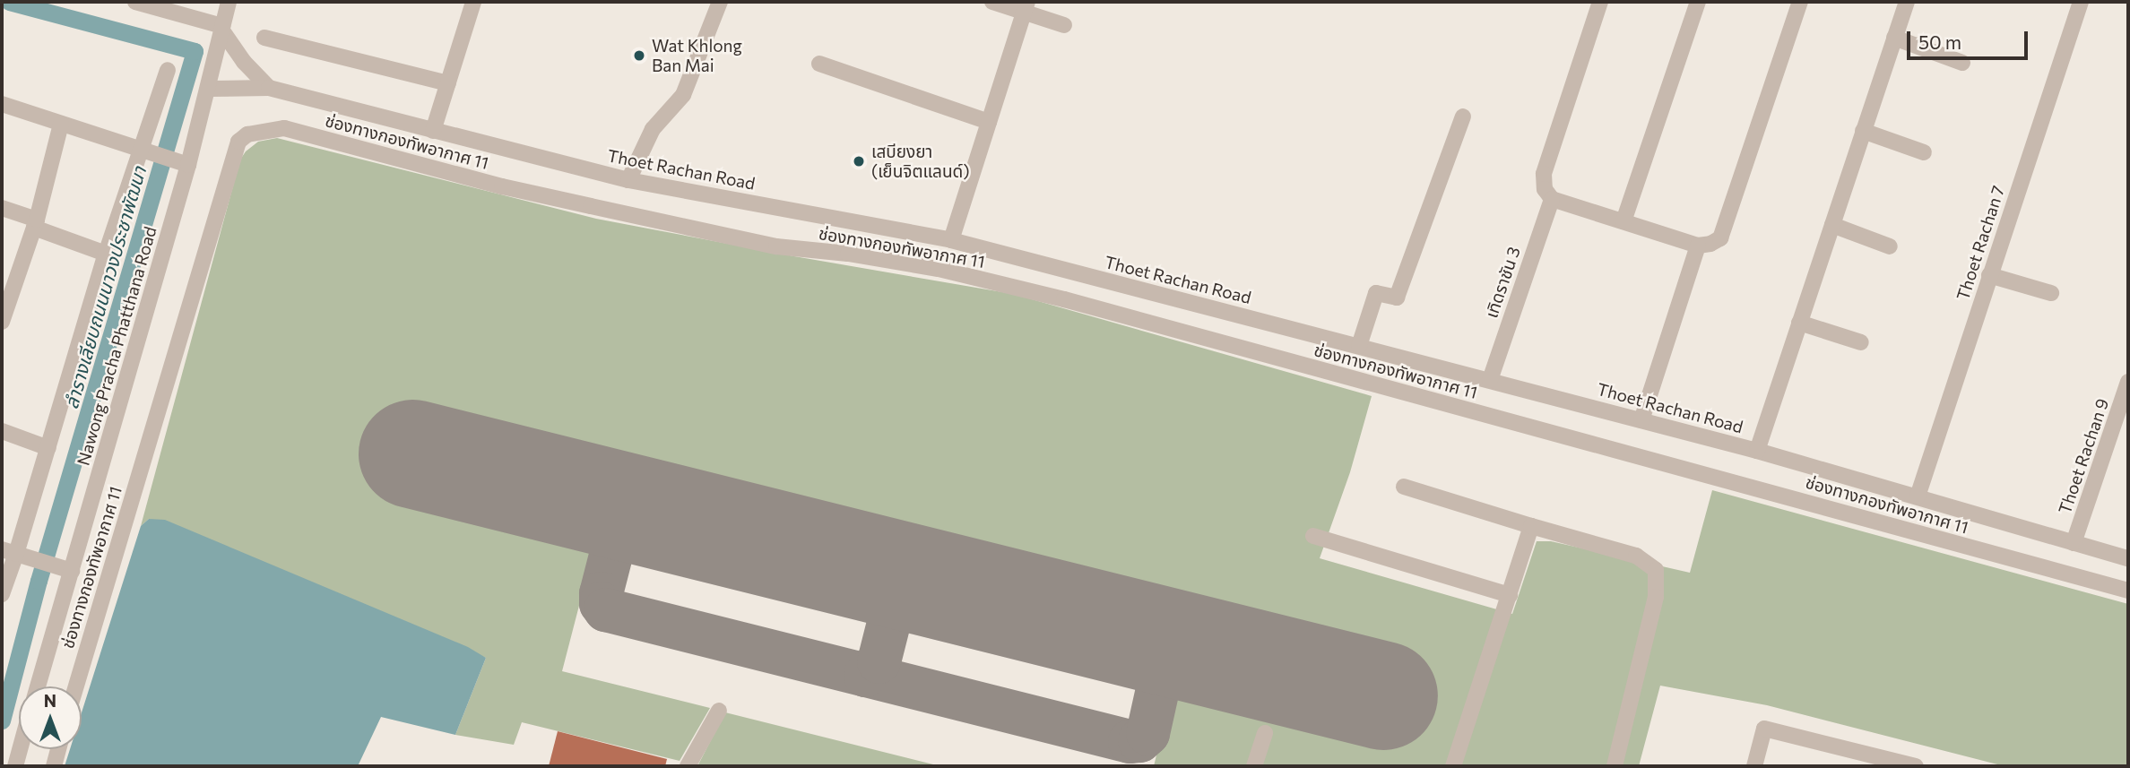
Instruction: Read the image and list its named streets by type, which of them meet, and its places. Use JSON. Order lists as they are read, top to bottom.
{
  "streets": {
    "street": [
      "ช่องทางกองทัพอากาศ 11",
      "Thoet Rachan Road",
      "Thoet Rachan 7",
      "เทิดราชัน 3",
      "Nawong Pracha Phatthana Road",
      "Thoet Rachan 9"
    ]
  },
  "crossings": [
    ["Thoet Rachan Road", "Thoet Rachan 7"],
    ["Thoet Rachan Road", "เทิดราชัน 3"],
    ["Thoet Rachan Road", "Nawong Pracha Phatthana Road"],
    ["Thoet Rachan Road", "Thoet Rachan 9"]
  ],
  "water": ["ลำรางเลียบถนนนาวงประชาพัฒนา"],
  "places": ["Wat Khlong Ban Mai", "เสบียงยา (เย็นจิตแลนด์)"],
  "scale_bar": "50 m",
  "north": "top"
}
